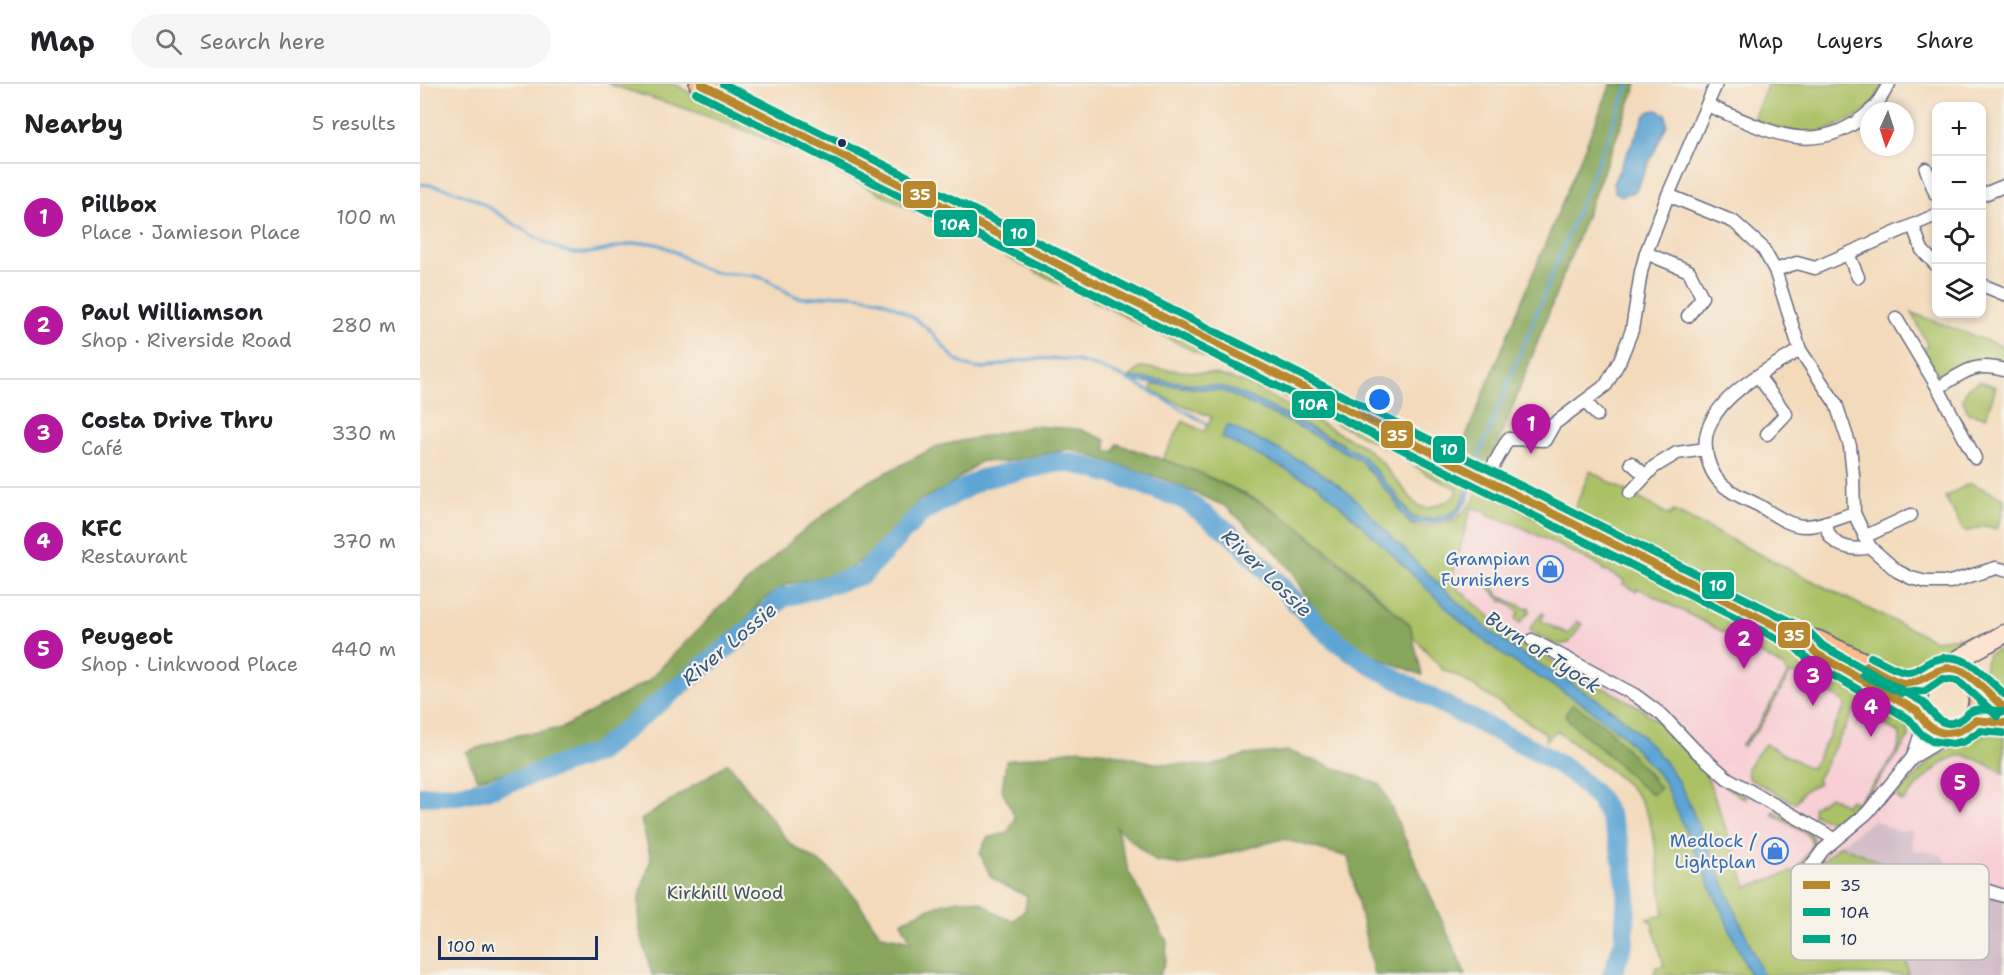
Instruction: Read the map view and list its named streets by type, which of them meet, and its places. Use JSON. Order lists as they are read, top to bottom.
{
  "water": ["River Lossie", "Burn of Tyock"],
  "parks": ["Kirkhill Wood"],
  "places": {
    "shop": ["Grampian Furnishers", "Medlock / Lightplan"]
  },
  "lines": ["transit line 35", "transit line 10", "transit line 10A"],
  "legend": ["35", "10A", "10"],
  "scale_bar": "100 m",
  "north": "bottom",
  "page": {
    "header": "Map",
    "search": "Search here",
    "nav": ["Map", "Layers", "Share"],
    "heading": ["Nearby", "5 results"],
    "map_buttons": ["+", "−"],
    "list": [
      {
        "mark": "1",
        "name": "Pillbox",
        "note": "Place · Jamieson Place",
        "value": "100 m"
      },
      {
        "mark": "2",
        "name": "Paul Williamson",
        "note": "Shop · Riverside Road",
        "value": "280 m"
      },
      {
        "mark": "3",
        "name": "Costa Drive Thru",
        "note": "Café",
        "value": "330 m"
      },
      {
        "mark": "4",
        "name": "KFC",
        "note": "Restaurant",
        "value": "370 m"
      },
      {
        "mark": "5",
        "name": "Peugeot",
        "note": "Shop · Linkwood Place",
        "value": "440 m"
      }
    ],
    "pins": [
      "1",
      "2",
      "3",
      "4",
      "5"
    ],
    "scale": "100 m"
  }
}
